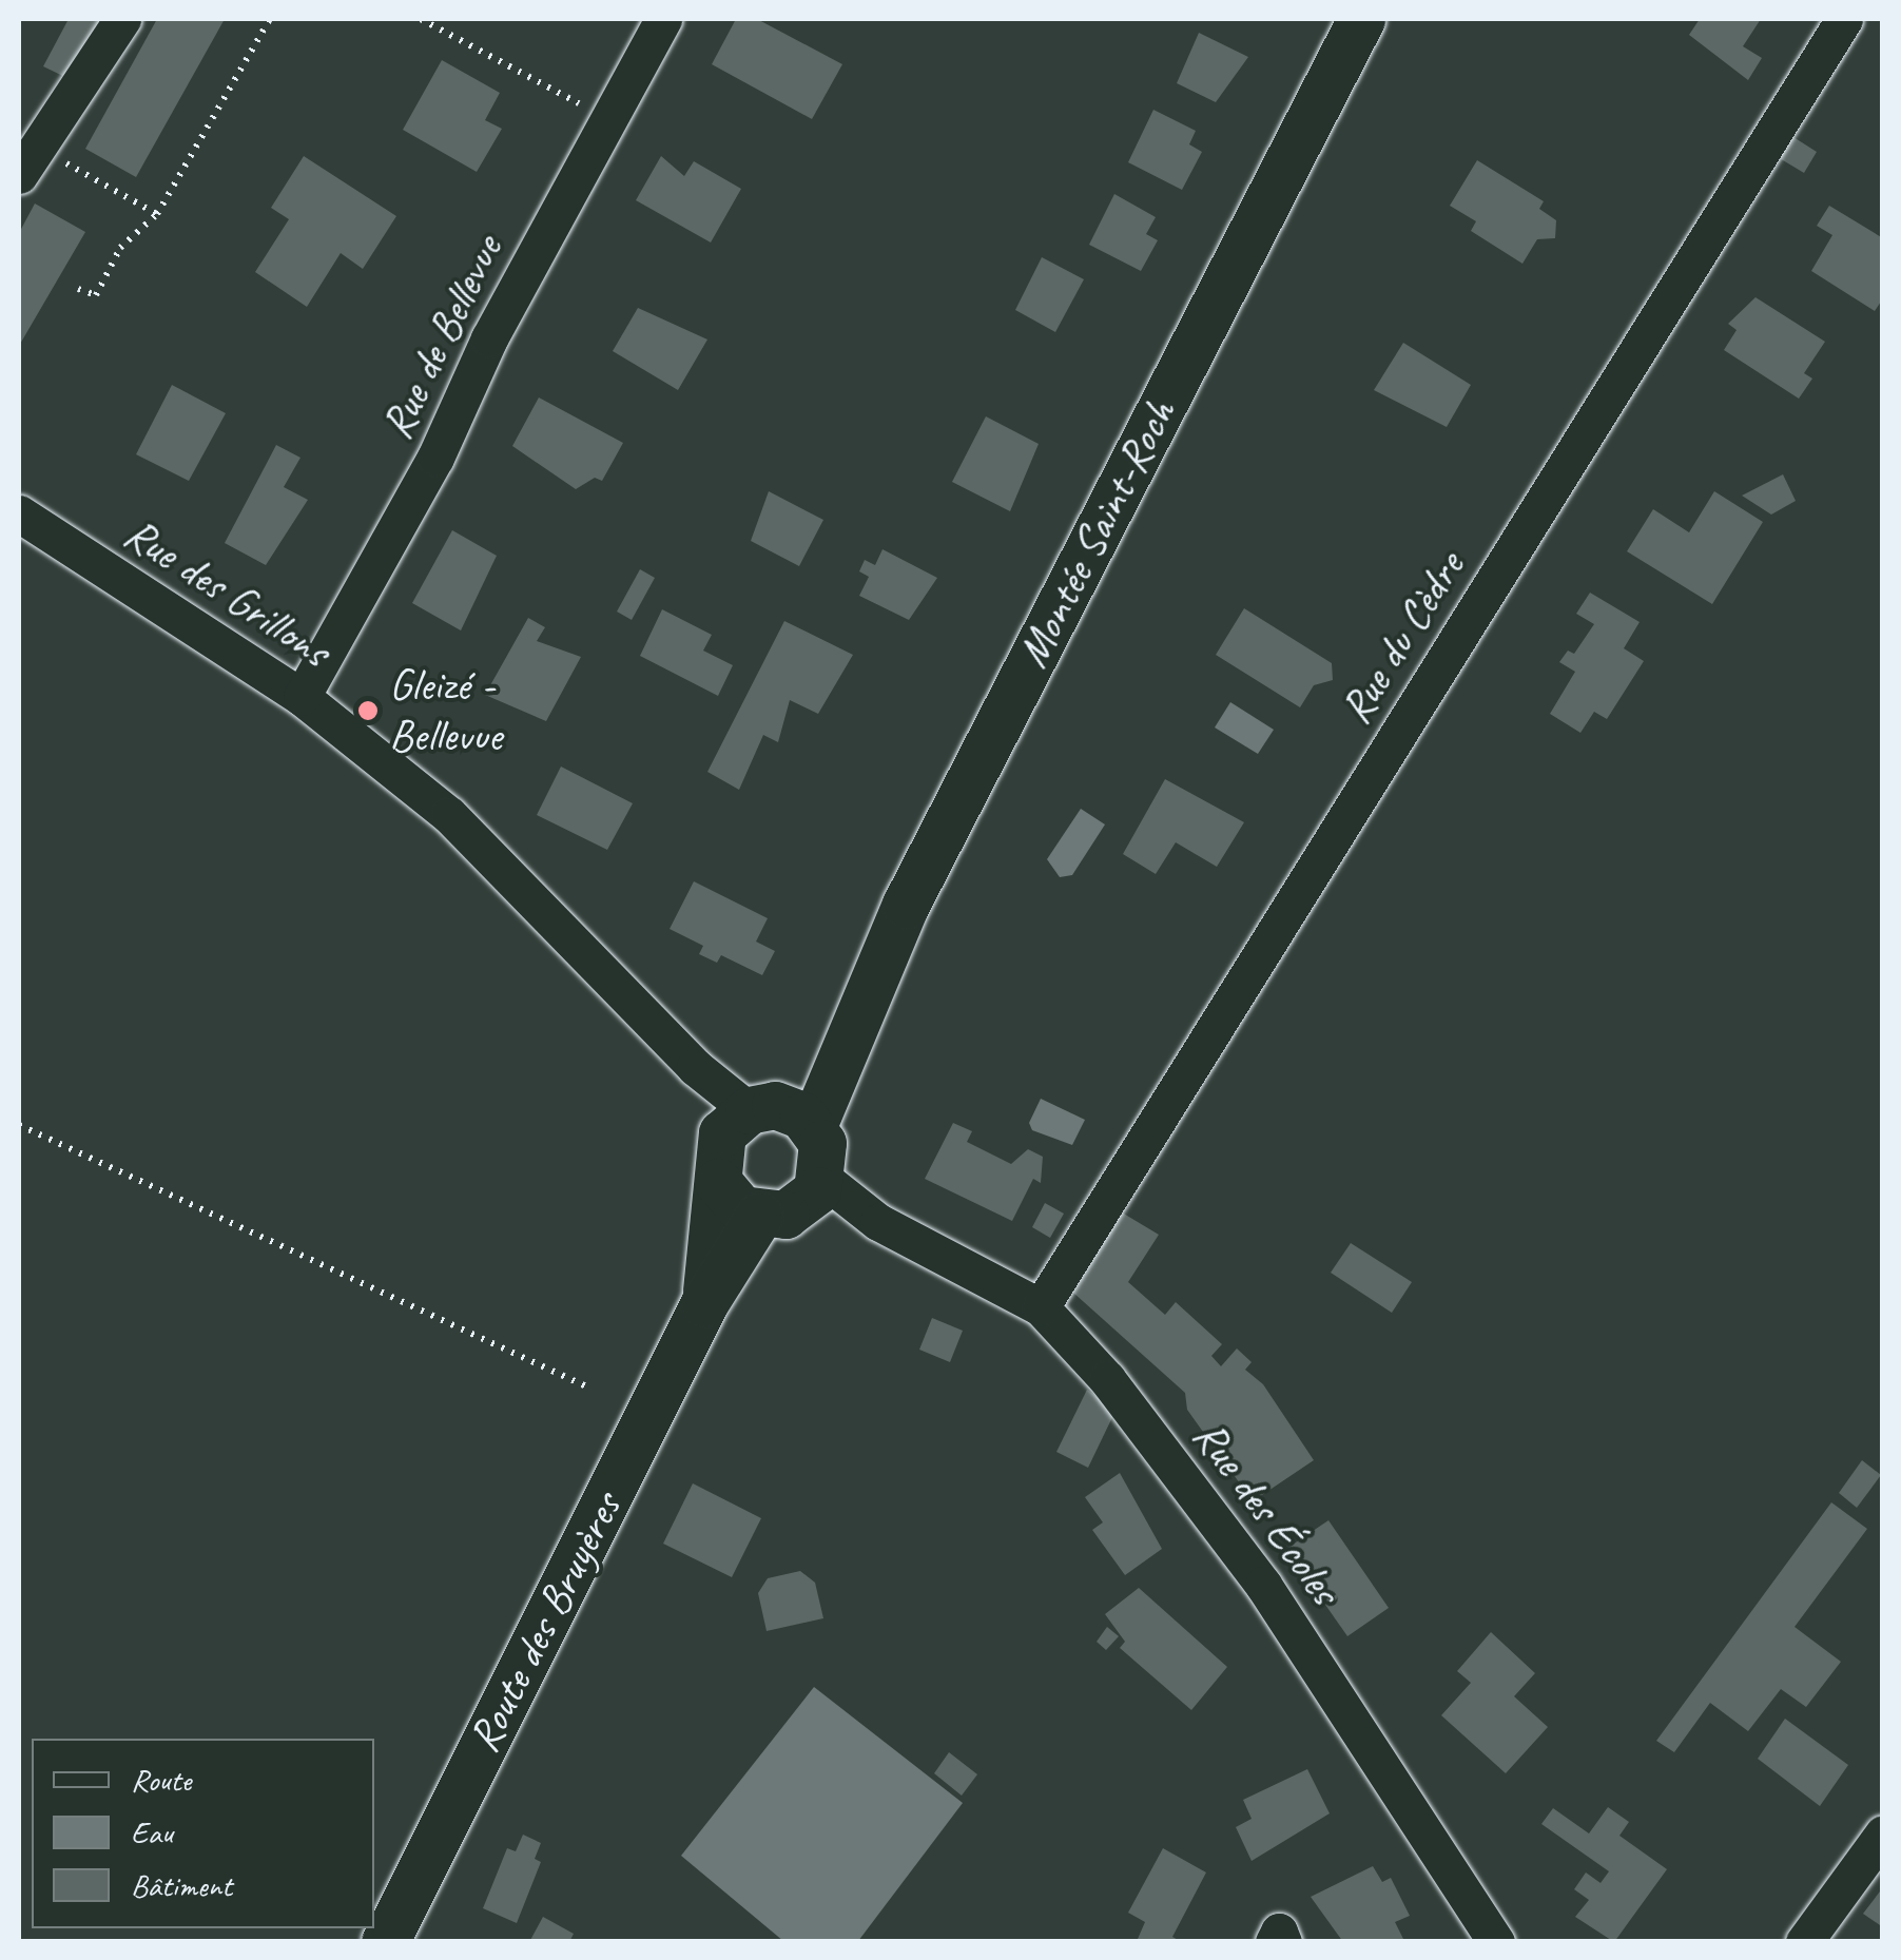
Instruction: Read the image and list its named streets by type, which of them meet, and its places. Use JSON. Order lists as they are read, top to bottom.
{
  "streets": {
    "main road": ["Montée Saint-Roch", "Route des Bruyères"],
    "street": [
      "Rue de Bellevue",
      "Rue des Grillons",
      "Rue du Cèdre",
      "Rue des Écoles"
    ]
  },
  "crossings": [
    ["Rue de Bellevue", "Rue des Grillons"],
    ["Montée Saint-Roch", "Rue des Grillons"],
    ["Montée Saint-Roch", "Rue des Écoles"],
    ["Montée Saint-Roch", "Route des Bruyères"],
    ["Rue des Grillons", "Rue des Écoles"],
    ["Rue des Grillons", "Route des Bruyères"],
    ["Rue du Cèdre", "Rue des Écoles"],
    ["Rue des Écoles", "Route des Bruyères"]
  ],
  "places": ["Gleizé - Bellevue"],
  "legend": ["Route", "Eau", "Bâtiment"]
}
